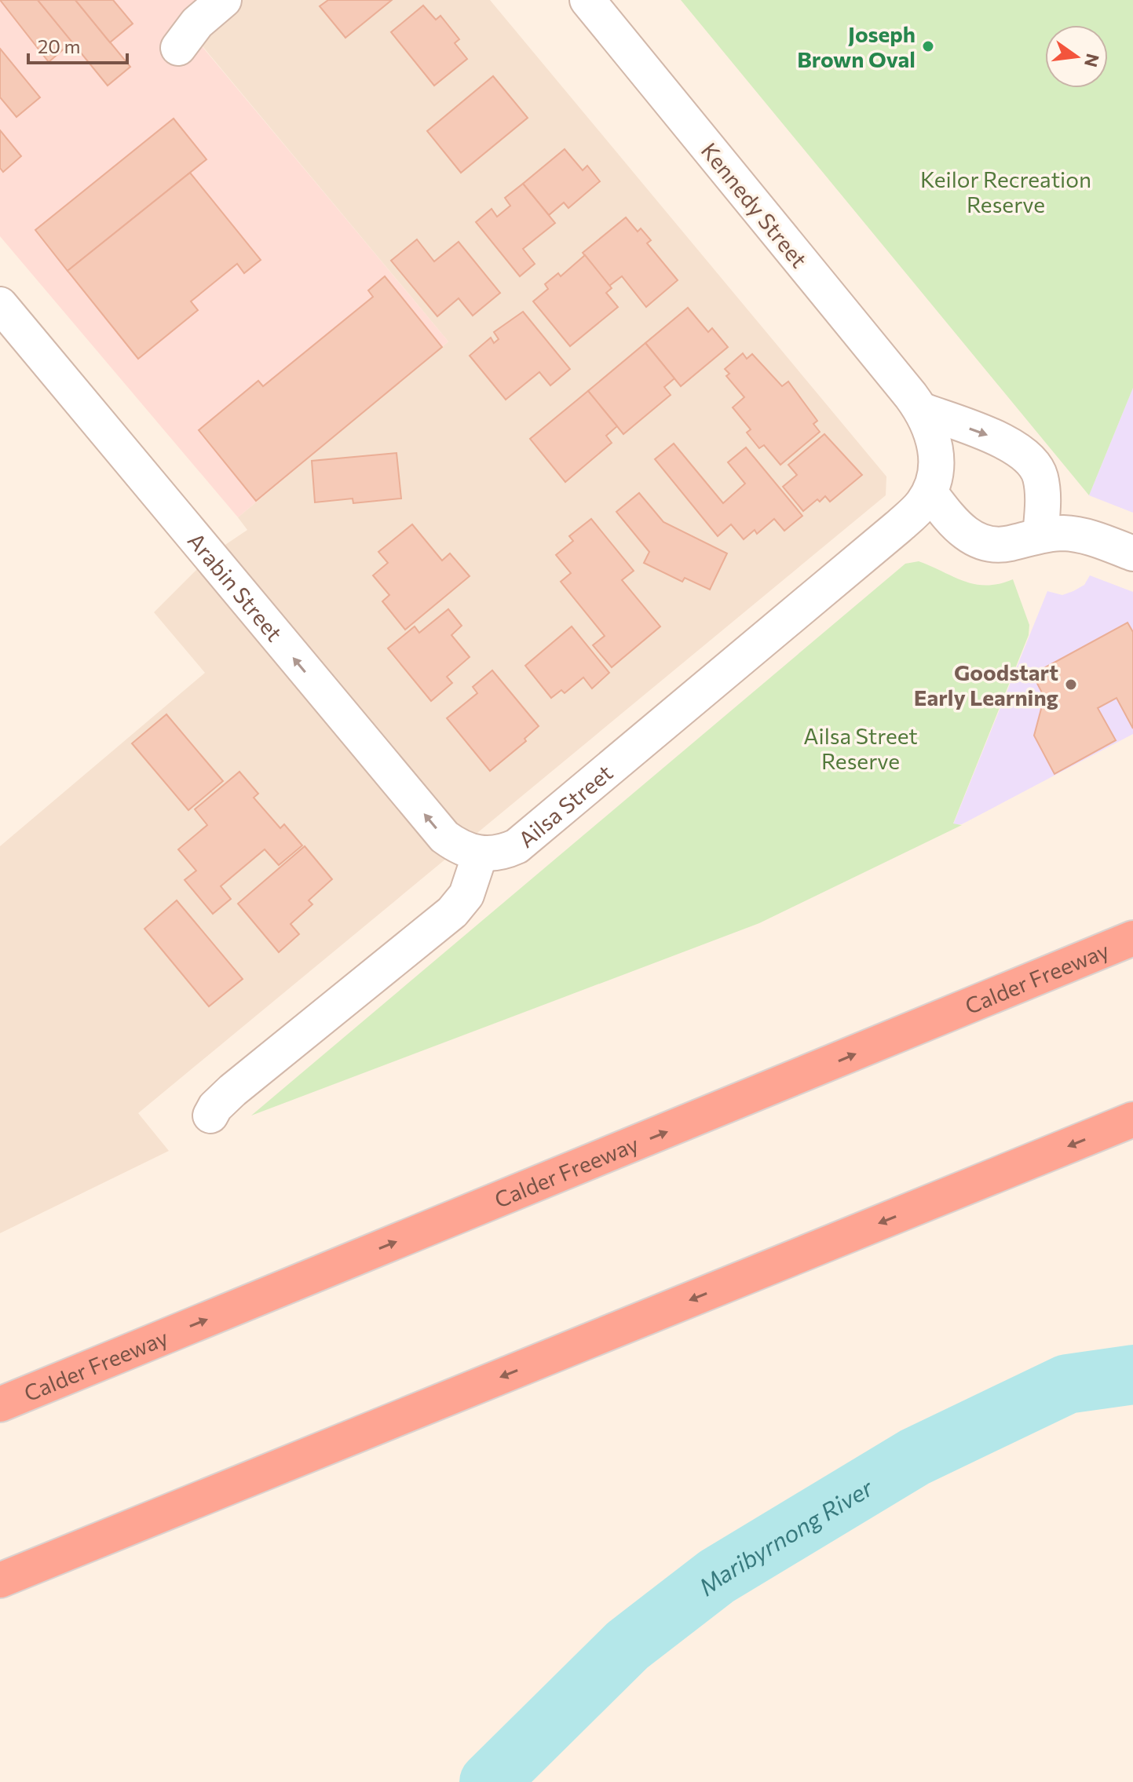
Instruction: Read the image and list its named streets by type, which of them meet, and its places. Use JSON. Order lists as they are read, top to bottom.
{
  "streets": {
    "highway": ["Calder Freeway"],
    "street": ["Kennedy Street", "Arabin Street", "Ailsa Street"]
  },
  "crossings": [
    ["Kennedy Street", "Ailsa Street"],
    ["Arabin Street", "Ailsa Street"]
  ],
  "one_way": ["Arabin Street"],
  "water": ["Maribyrnong River"],
  "parks": ["Keilor Recreation Reserve", "Ailsa Street Reserve"],
  "places": ["Joseph Brown Oval", "Goodstart Early Learning"],
  "scale_bar": "20 m",
  "north": "right"
}
